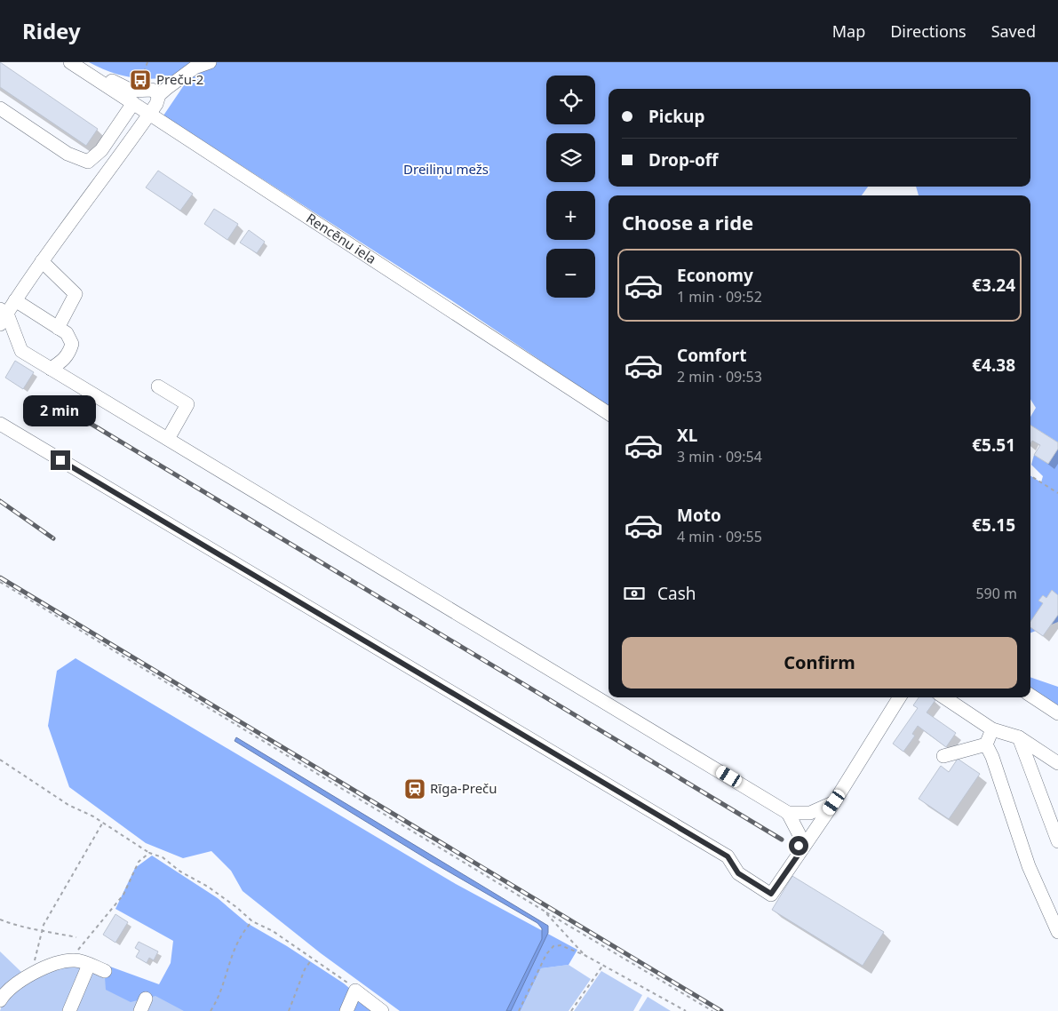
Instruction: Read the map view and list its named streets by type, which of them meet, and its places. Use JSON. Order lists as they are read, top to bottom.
{
  "streets": {
    "street": ["Rencēnu iela"]
  },
  "parks": ["Dreiliņu mežs"],
  "places": {
    "bus stop": ["Preču-2"],
    "station": ["Rīga-Preču"]
  },
  "page": {
    "header": "Ridey",
    "nav": ["Map", "Directions", "Saved"],
    "map_buttons": ["+", "−"],
    "banner": ["Pickup", "Drop-off"],
    "heading": "Choose a ride",
    "list": [
      {
        "name": "Economy",
        "note": "1 min · 09:52",
        "value": "€3.24"
      },
      {
        "name": "Comfort",
        "note": "2 min · 09:53",
        "value": "€4.38"
      },
      {
        "name": "XL",
        "note": "3 min · 09:54",
        "value": "€5.51"
      },
      {
        "name": "Moto",
        "note": "4 min · 09:55",
        "value": "€5.15"
      }
    ],
    "bubble": "2 min",
    "pay": ["Cash", "590 m"],
    "buttons": "Confirm"
  }
}
